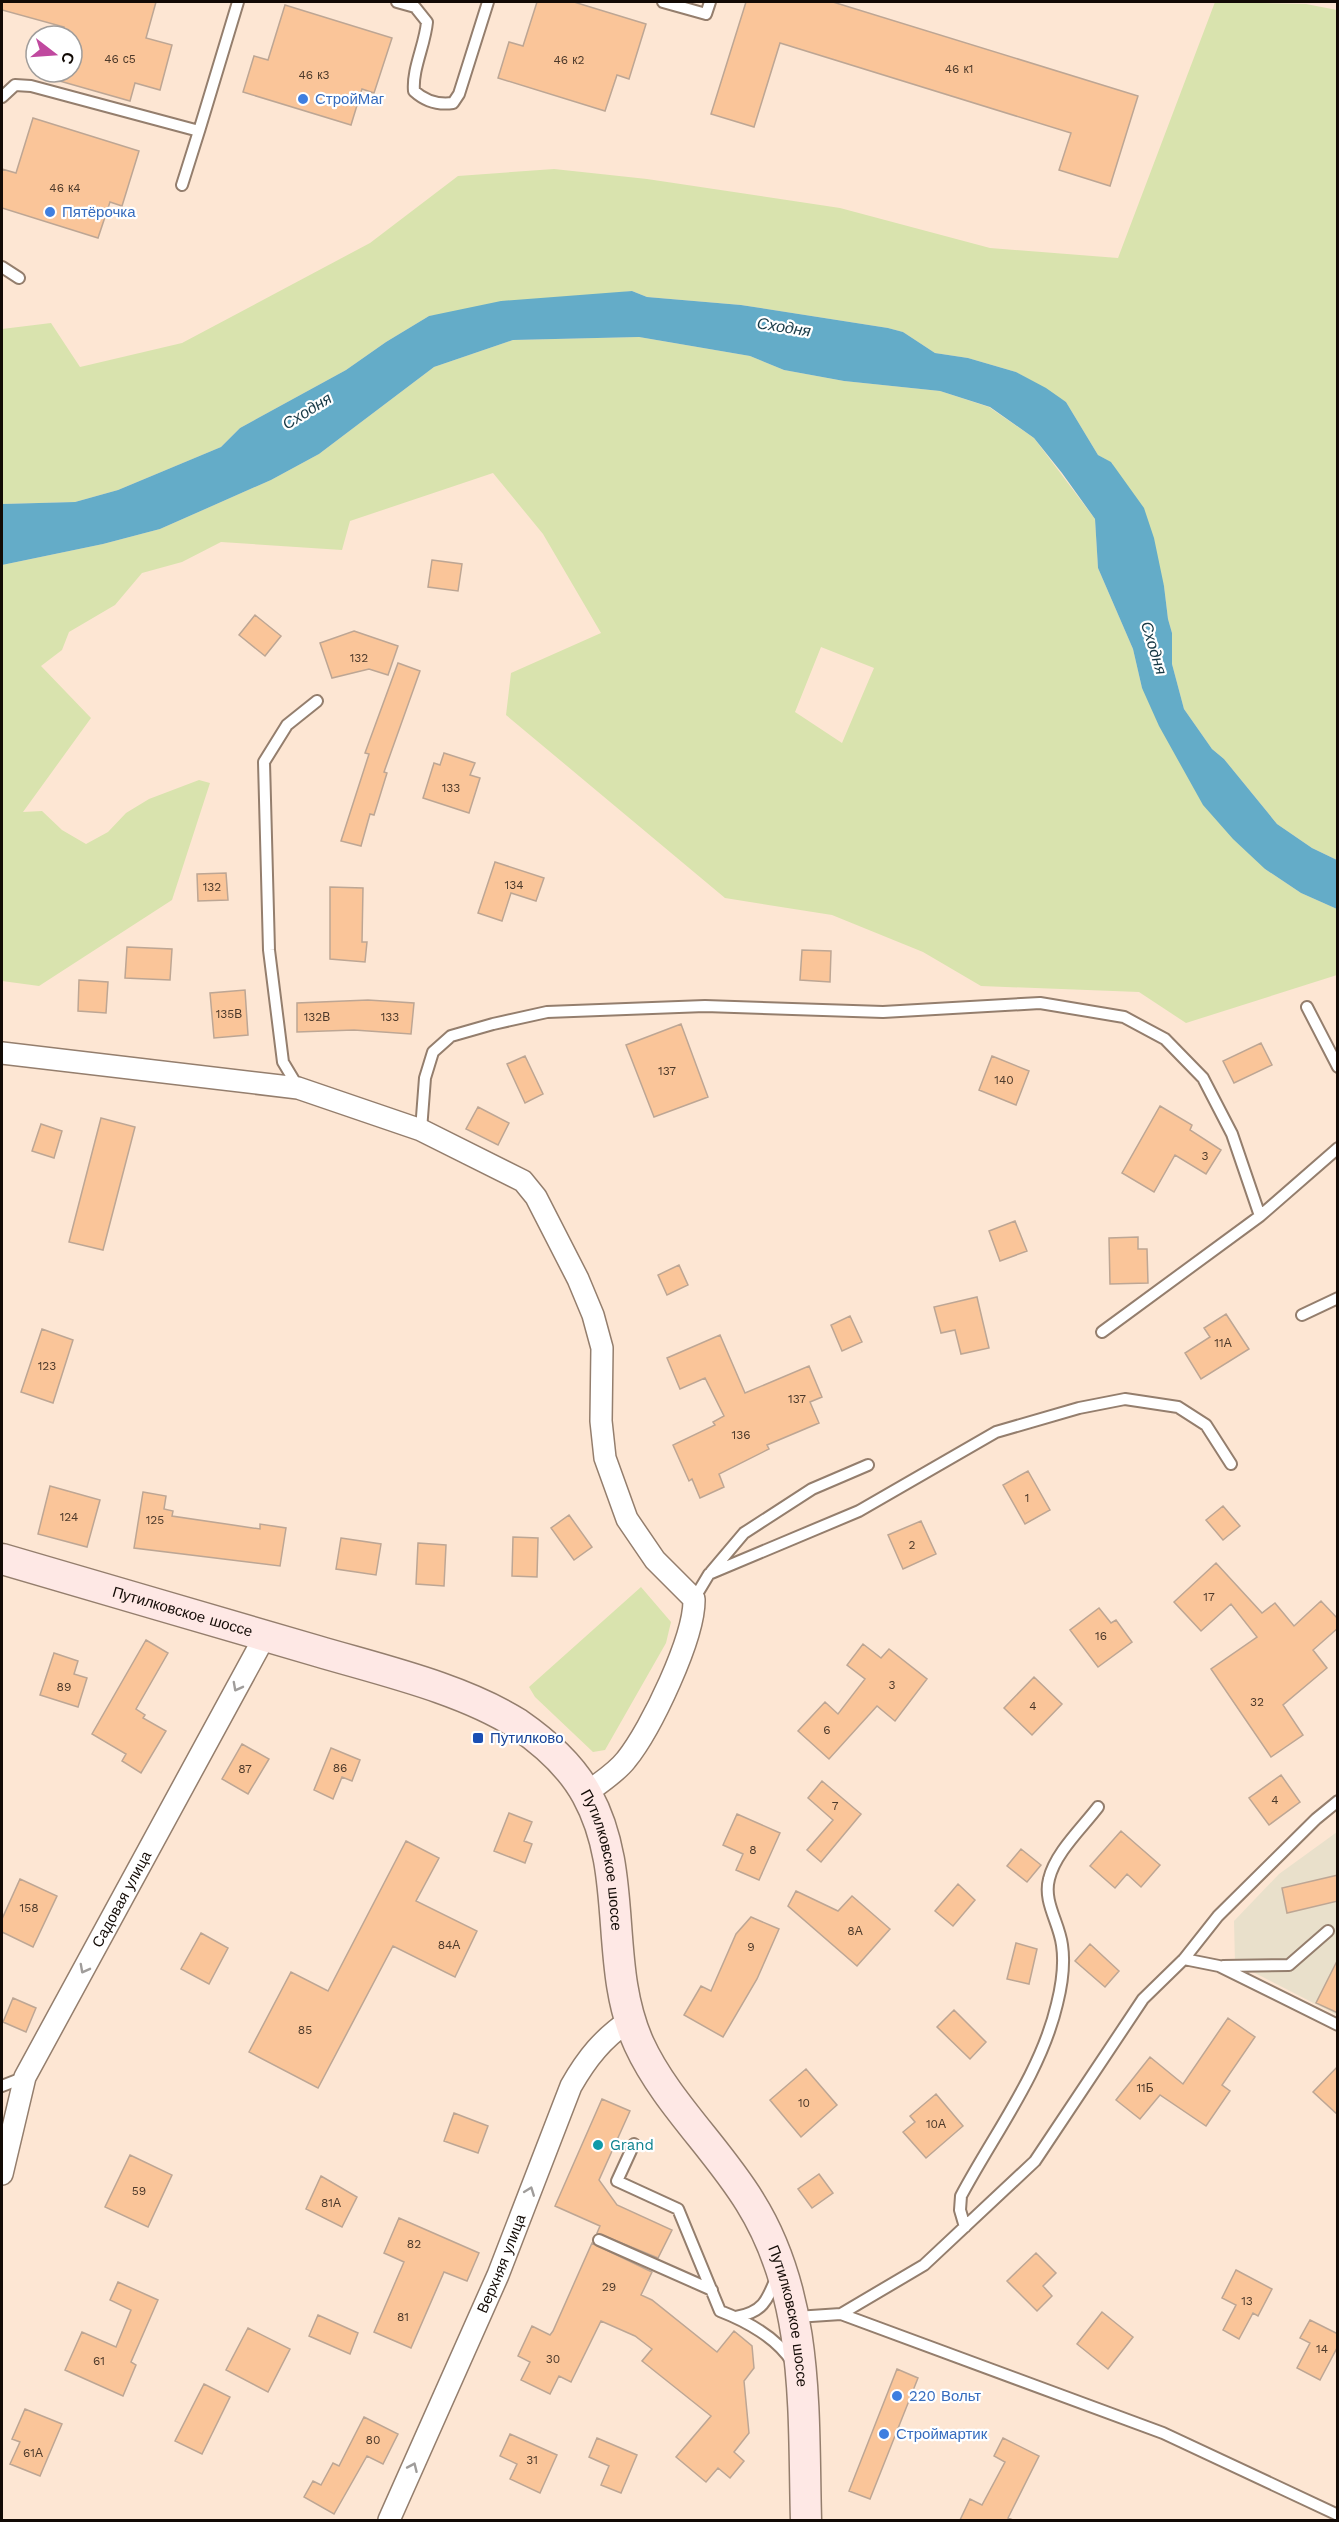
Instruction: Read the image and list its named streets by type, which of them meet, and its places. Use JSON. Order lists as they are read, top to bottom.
{
  "streets": {
    "main road": ["Путилковское шоссе"],
    "street": ["Садовая улица", "Верхняя улица"]
  },
  "crossings": [
    ["Путилковское шоссе", "Садовая улица"],
    ["Путилковское шоссе", "Верхняя улица"]
  ],
  "one_way": ["Садовая улица", "Верхняя улица"],
  "water": ["Сходня"],
  "places": {
    "other": [
      "СтройМаг",
      "Пятёрочка",
      "Grand",
      "220 Вольт",
      "Строймартик"
    ],
    "transit": ["Путилково"]
  },
  "house_numbers": [
    "46 с5",
    "46 к2",
    "46 к1",
    "46 к3",
    "46 к4",
    "132",
    "133",
    "134",
    "132",
    "135В",
    "132В",
    "133",
    "137",
    "140",
    "3",
    "11А",
    "123",
    "137",
    "136",
    "1",
    "124",
    "125",
    "2",
    "17",
    "16",
    "3",
    "89",
    "32",
    "4",
    "6",
    "86",
    "87",
    "4",
    "7",
    "8",
    "158",
    "8А",
    "84А",
    "9",
    "85",
    "11Б",
    "10",
    "10А",
    "59",
    "81А",
    "82",
    "29",
    "13",
    "81",
    "14",
    "30",
    "61",
    "80",
    "61А",
    "31"
  ],
  "north": "right"
}
